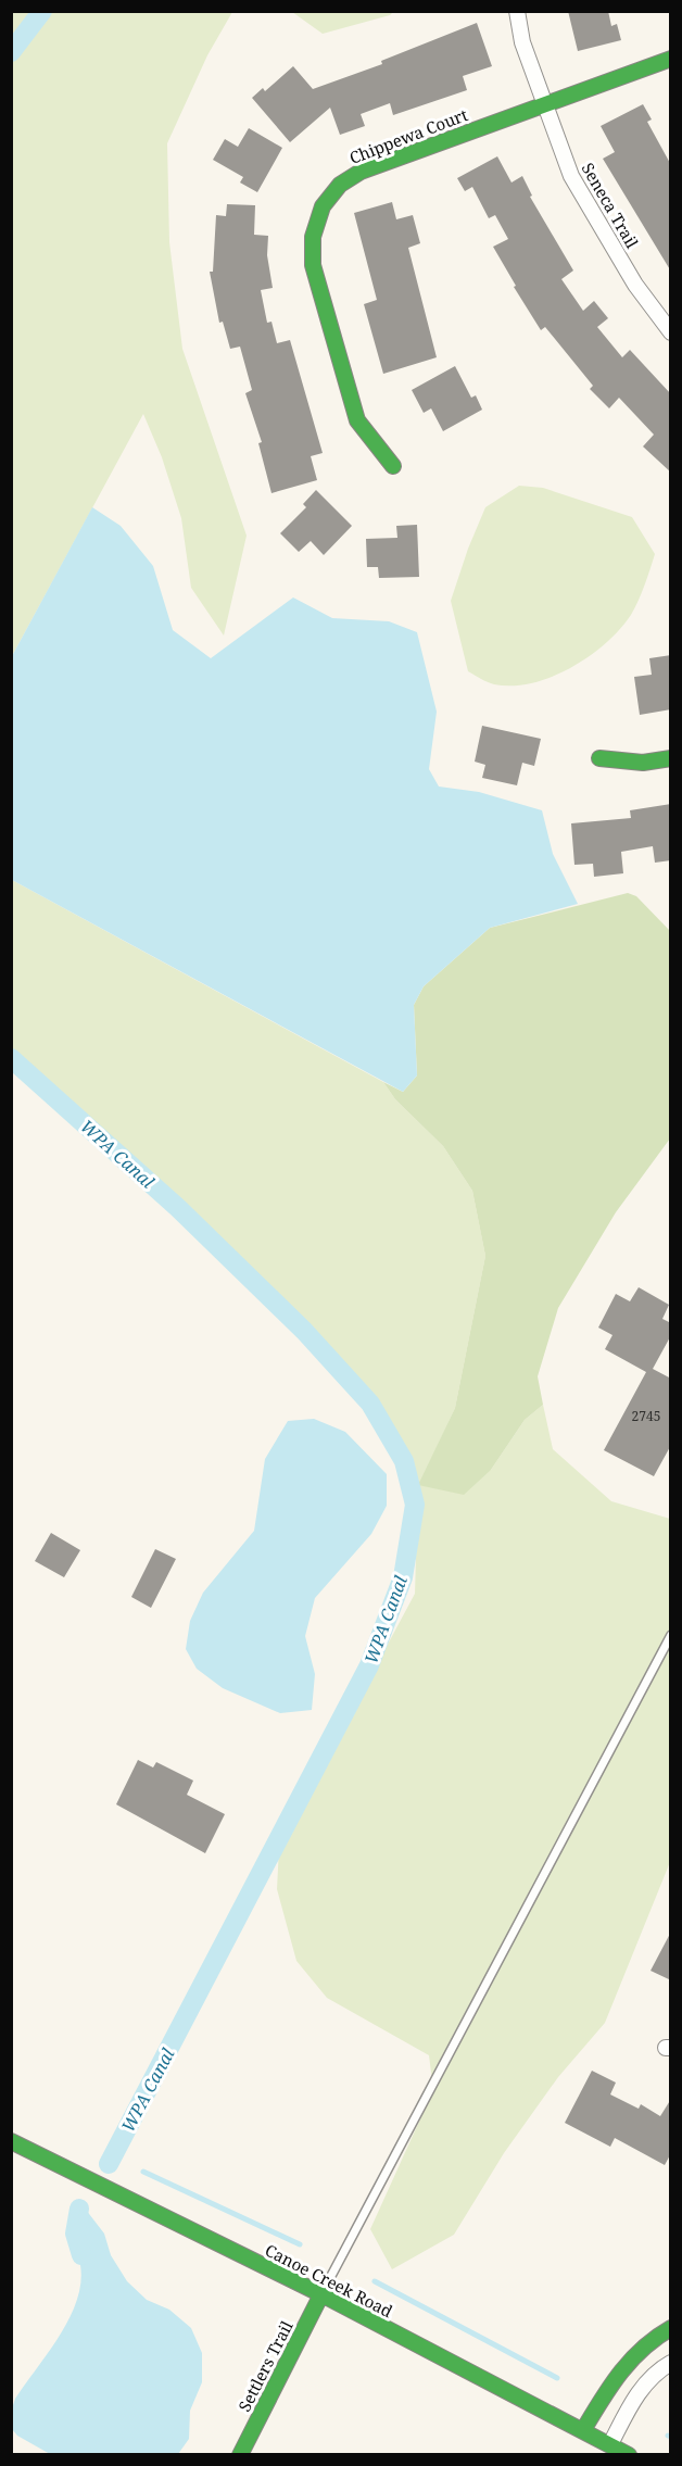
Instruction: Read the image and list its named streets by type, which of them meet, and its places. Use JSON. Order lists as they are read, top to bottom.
{
  "streets": {
    "street": [
      "Chippewa Court",
      "Seneca Trail",
      "Canoe Creek Road",
      "Settlers Trail"
    ]
  },
  "crossings": [
    ["Chippewa Court", "Seneca Trail"],
    ["Canoe Creek Road", "Settlers Trail"]
  ],
  "water": ["WPA Canal"],
  "house_numbers": ["2745"]
}
